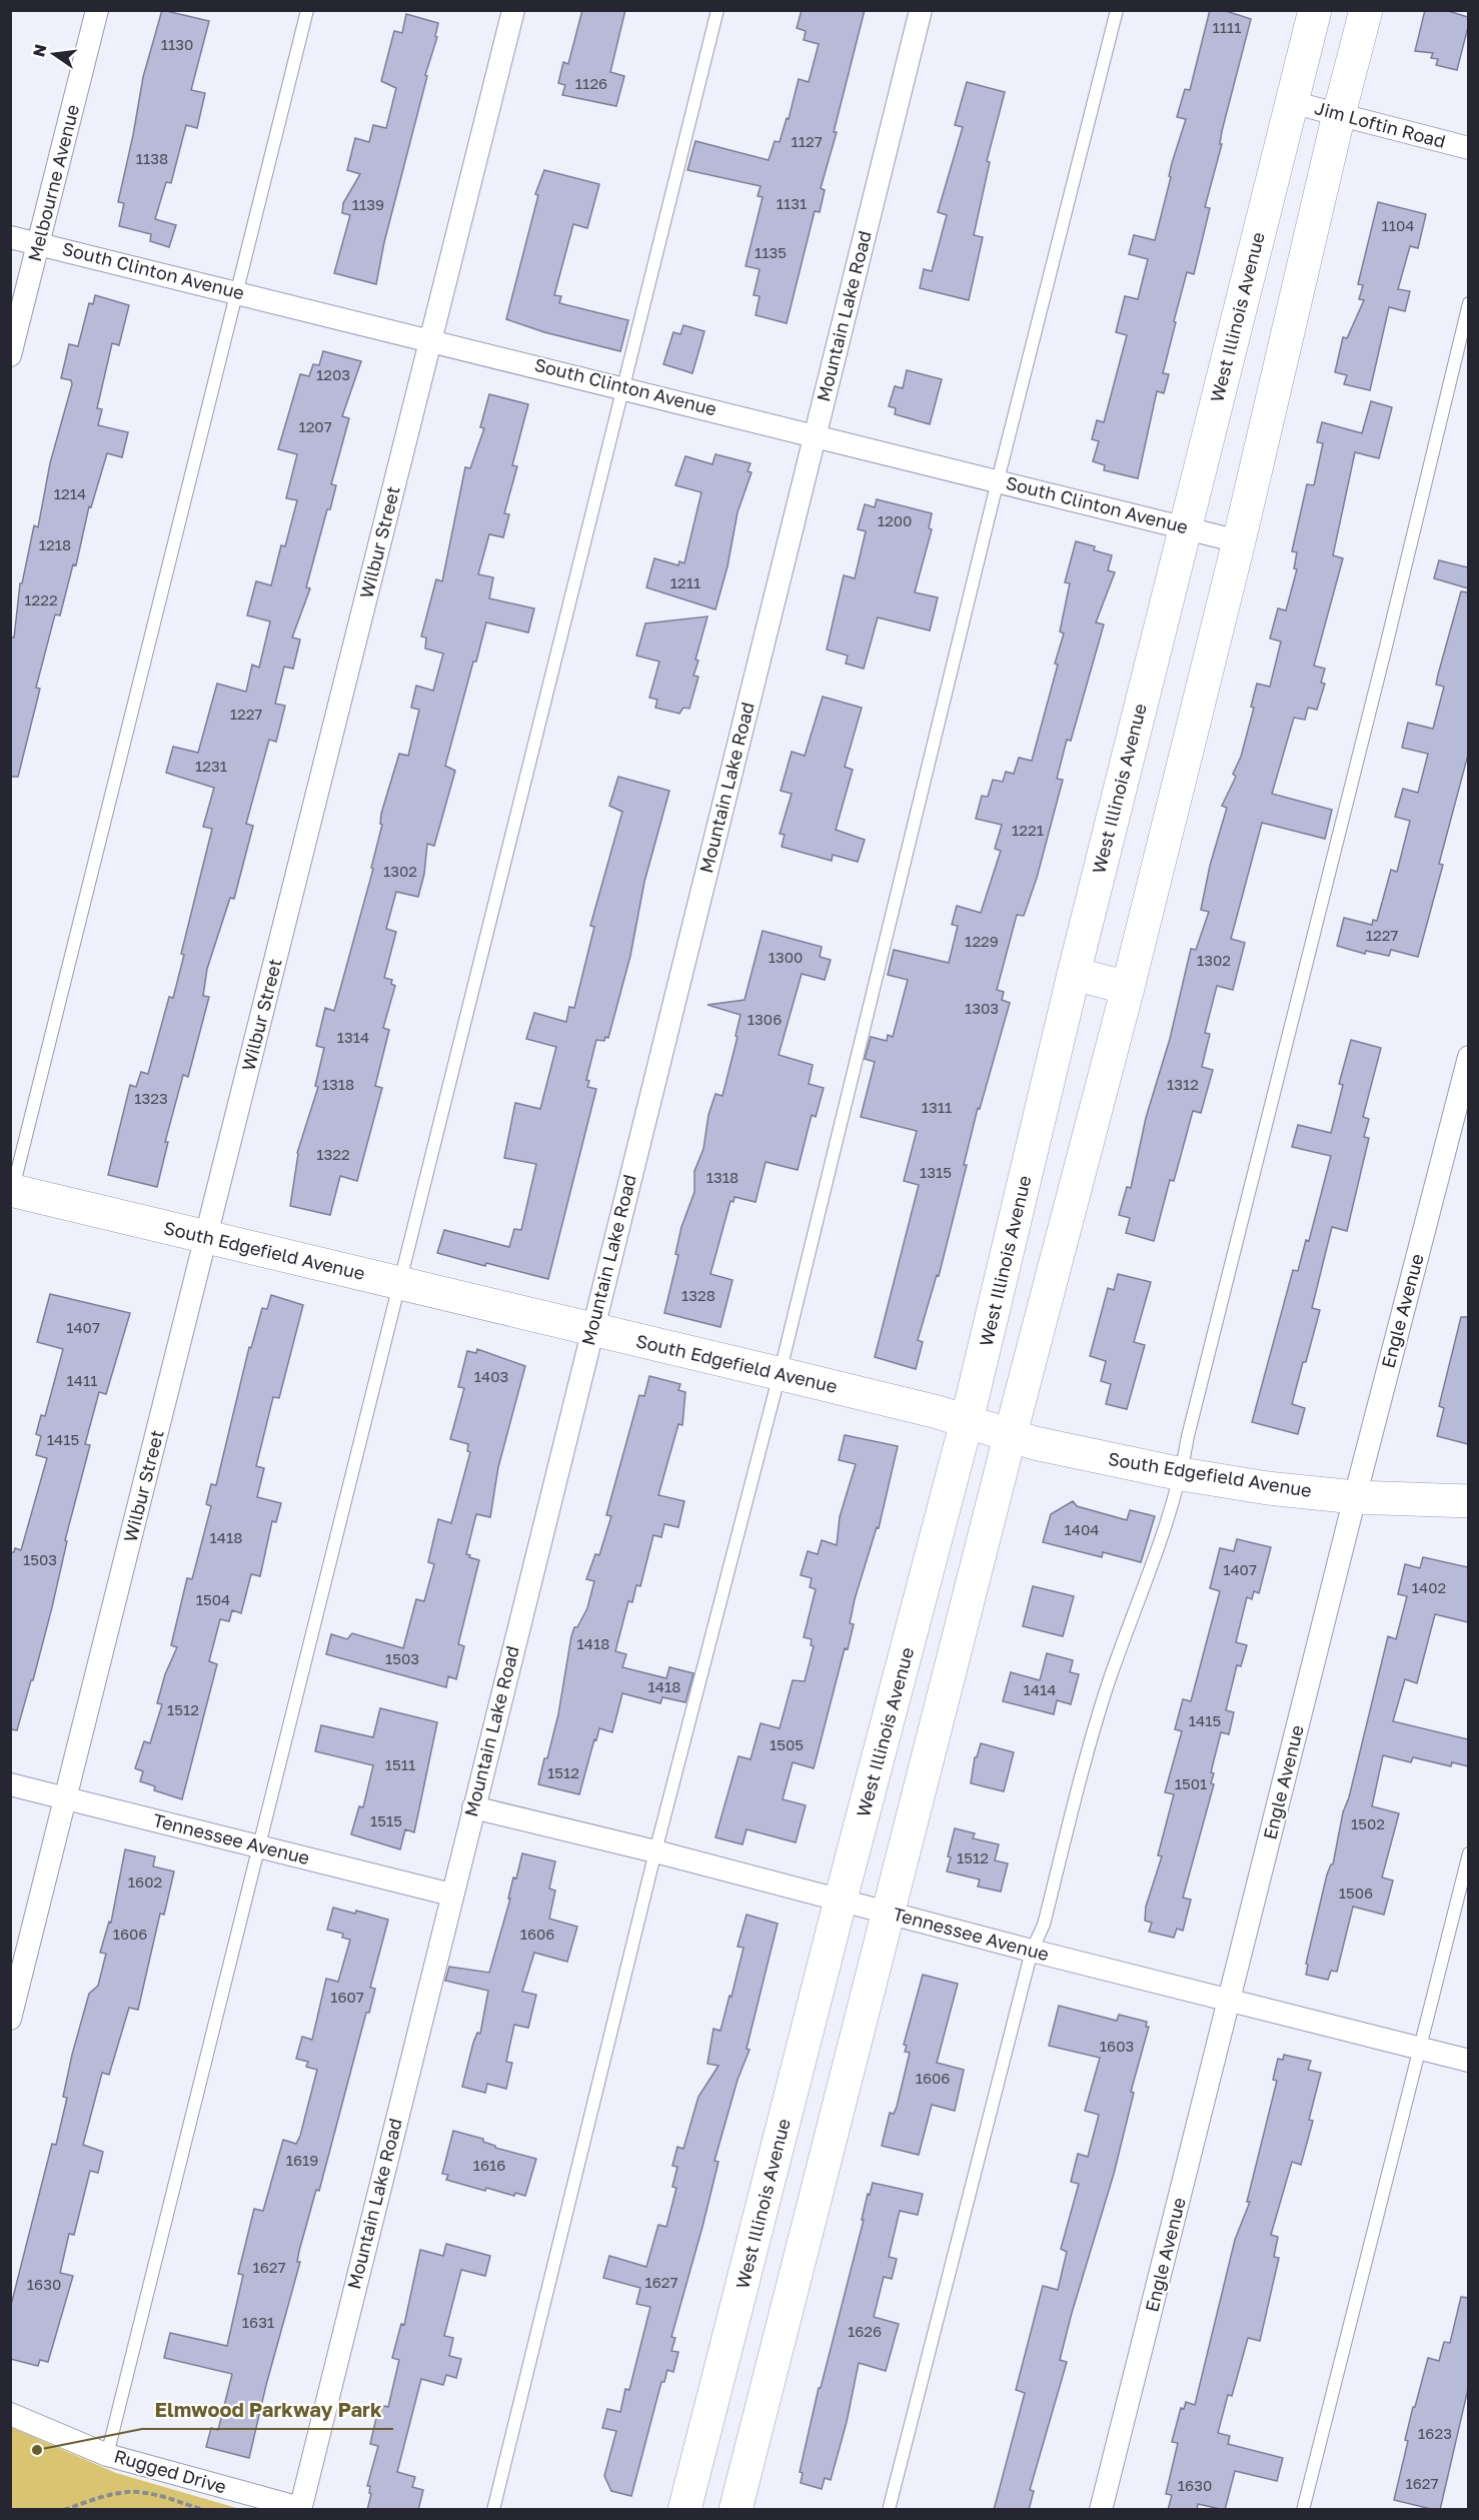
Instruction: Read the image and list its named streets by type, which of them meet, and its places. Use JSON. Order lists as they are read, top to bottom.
{
  "streets": {
    "main road": ["West Illinois Avenue", "South Edgefield Avenue"],
    "street": [
      "Jim Loftin Road",
      "Melbourne Avenue",
      "South Clinton Avenue",
      "Mountain Lake Road",
      "Wilbur Street",
      "Engle Avenue",
      "Tennessee Avenue",
      "Rugged Drive"
    ]
  },
  "crossings": [
    ["Jim Loftin Road", "West Illinois Avenue"],
    ["Melbourne Avenue", "South Clinton Avenue"],
    ["South Clinton Avenue", "Mountain Lake Road"],
    ["South Clinton Avenue", "West Illinois Avenue"],
    ["South Clinton Avenue", "Wilbur Street"],
    ["Mountain Lake Road", "South Edgefield Avenue"],
    ["Mountain Lake Road", "Tennessee Avenue"],
    ["Mountain Lake Road", "Rugged Drive"],
    ["West Illinois Avenue", "South Edgefield Avenue"],
    ["West Illinois Avenue", "Tennessee Avenue"],
    ["Wilbur Street", "South Edgefield Avenue"],
    ["Wilbur Street", "Tennessee Avenue"],
    ["South Edgefield Avenue", "Engle Avenue"],
    ["Engle Avenue", "Tennessee Avenue"]
  ],
  "places": ["Elmwood Parkway Park"],
  "house_numbers": [
    "1111",
    "1130",
    "1126",
    "1127",
    "1138",
    "1131",
    "1139",
    "1104",
    "1135",
    "1203",
    "1207",
    "1214",
    "1200",
    "1218",
    "1211",
    "1222",
    "1227",
    "1231",
    "1221",
    "1302",
    "1227",
    "1229",
    "1300",
    "1302",
    "1303",
    "1306",
    "1314",
    "1318",
    "1312",
    "1323",
    "1311",
    "1322",
    "1315",
    "1318",
    "1328",
    "1407",
    "1403",
    "1411",
    "1415",
    "1404",
    "1418",
    "1503",
    "1407",
    "1402",
    "1504",
    "1418",
    "1503",
    "1418",
    "1414",
    "1512",
    "1415",
    "1505",
    "1511",
    "1512",
    "1501",
    "1515",
    "1502",
    "1512",
    "1602",
    "1506",
    "1606",
    "1606",
    "1607",
    "1603",
    "1606",
    "1619",
    "1616",
    "1627",
    "1627",
    "1630",
    "1631",
    "1626",
    "1623",
    "1627",
    "1630"
  ],
  "north": "left"
}
